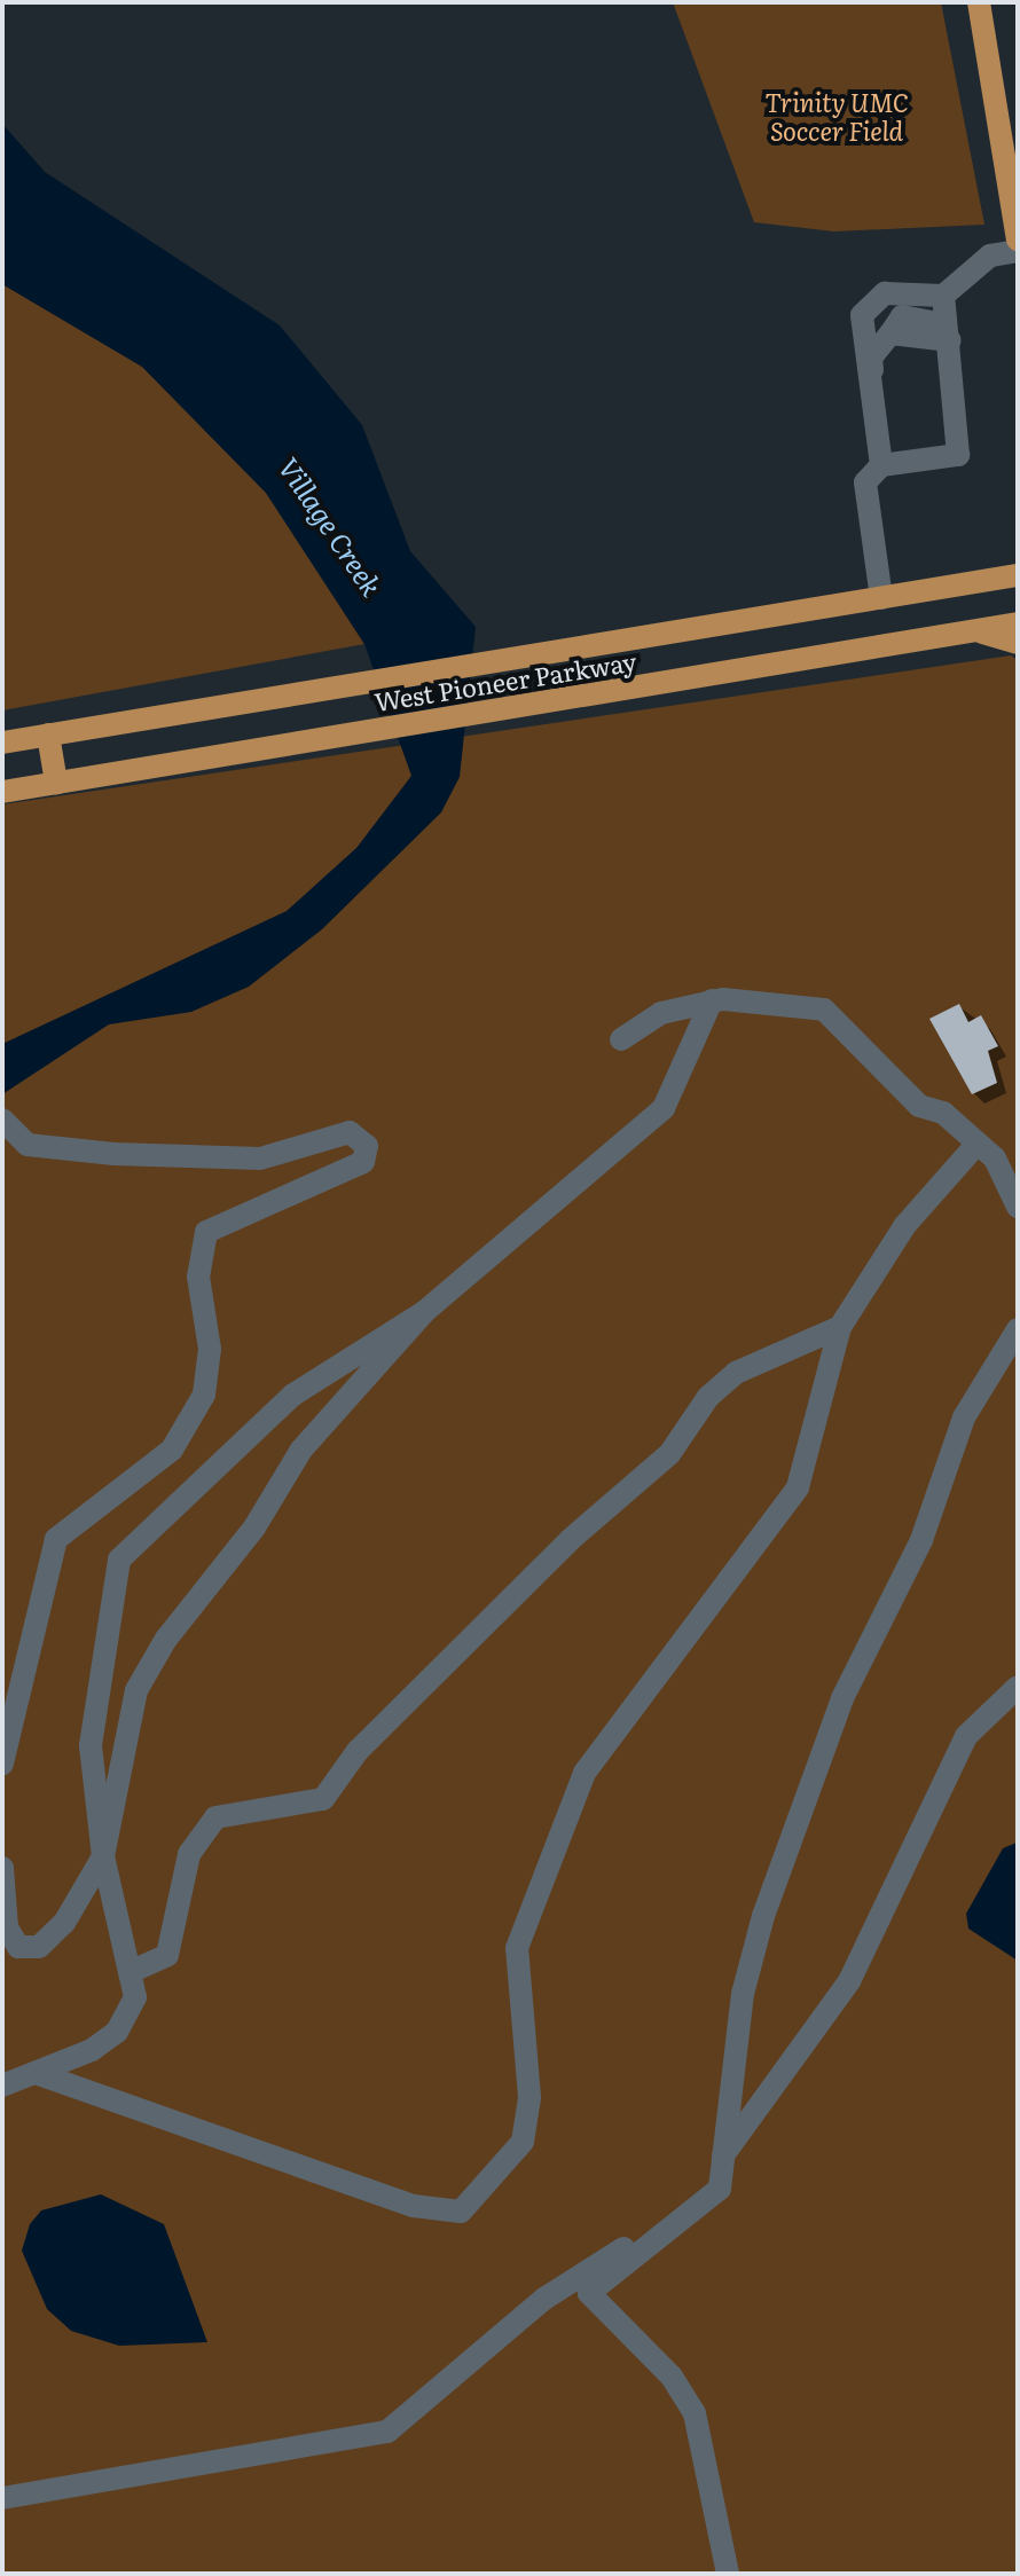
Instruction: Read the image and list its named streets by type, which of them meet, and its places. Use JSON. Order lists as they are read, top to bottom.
{
  "streets": {
    "main road": ["West Pioneer Parkway"]
  },
  "water": ["Village Creek"],
  "parks": ["Trinity UMC Soccer Field"]
}
